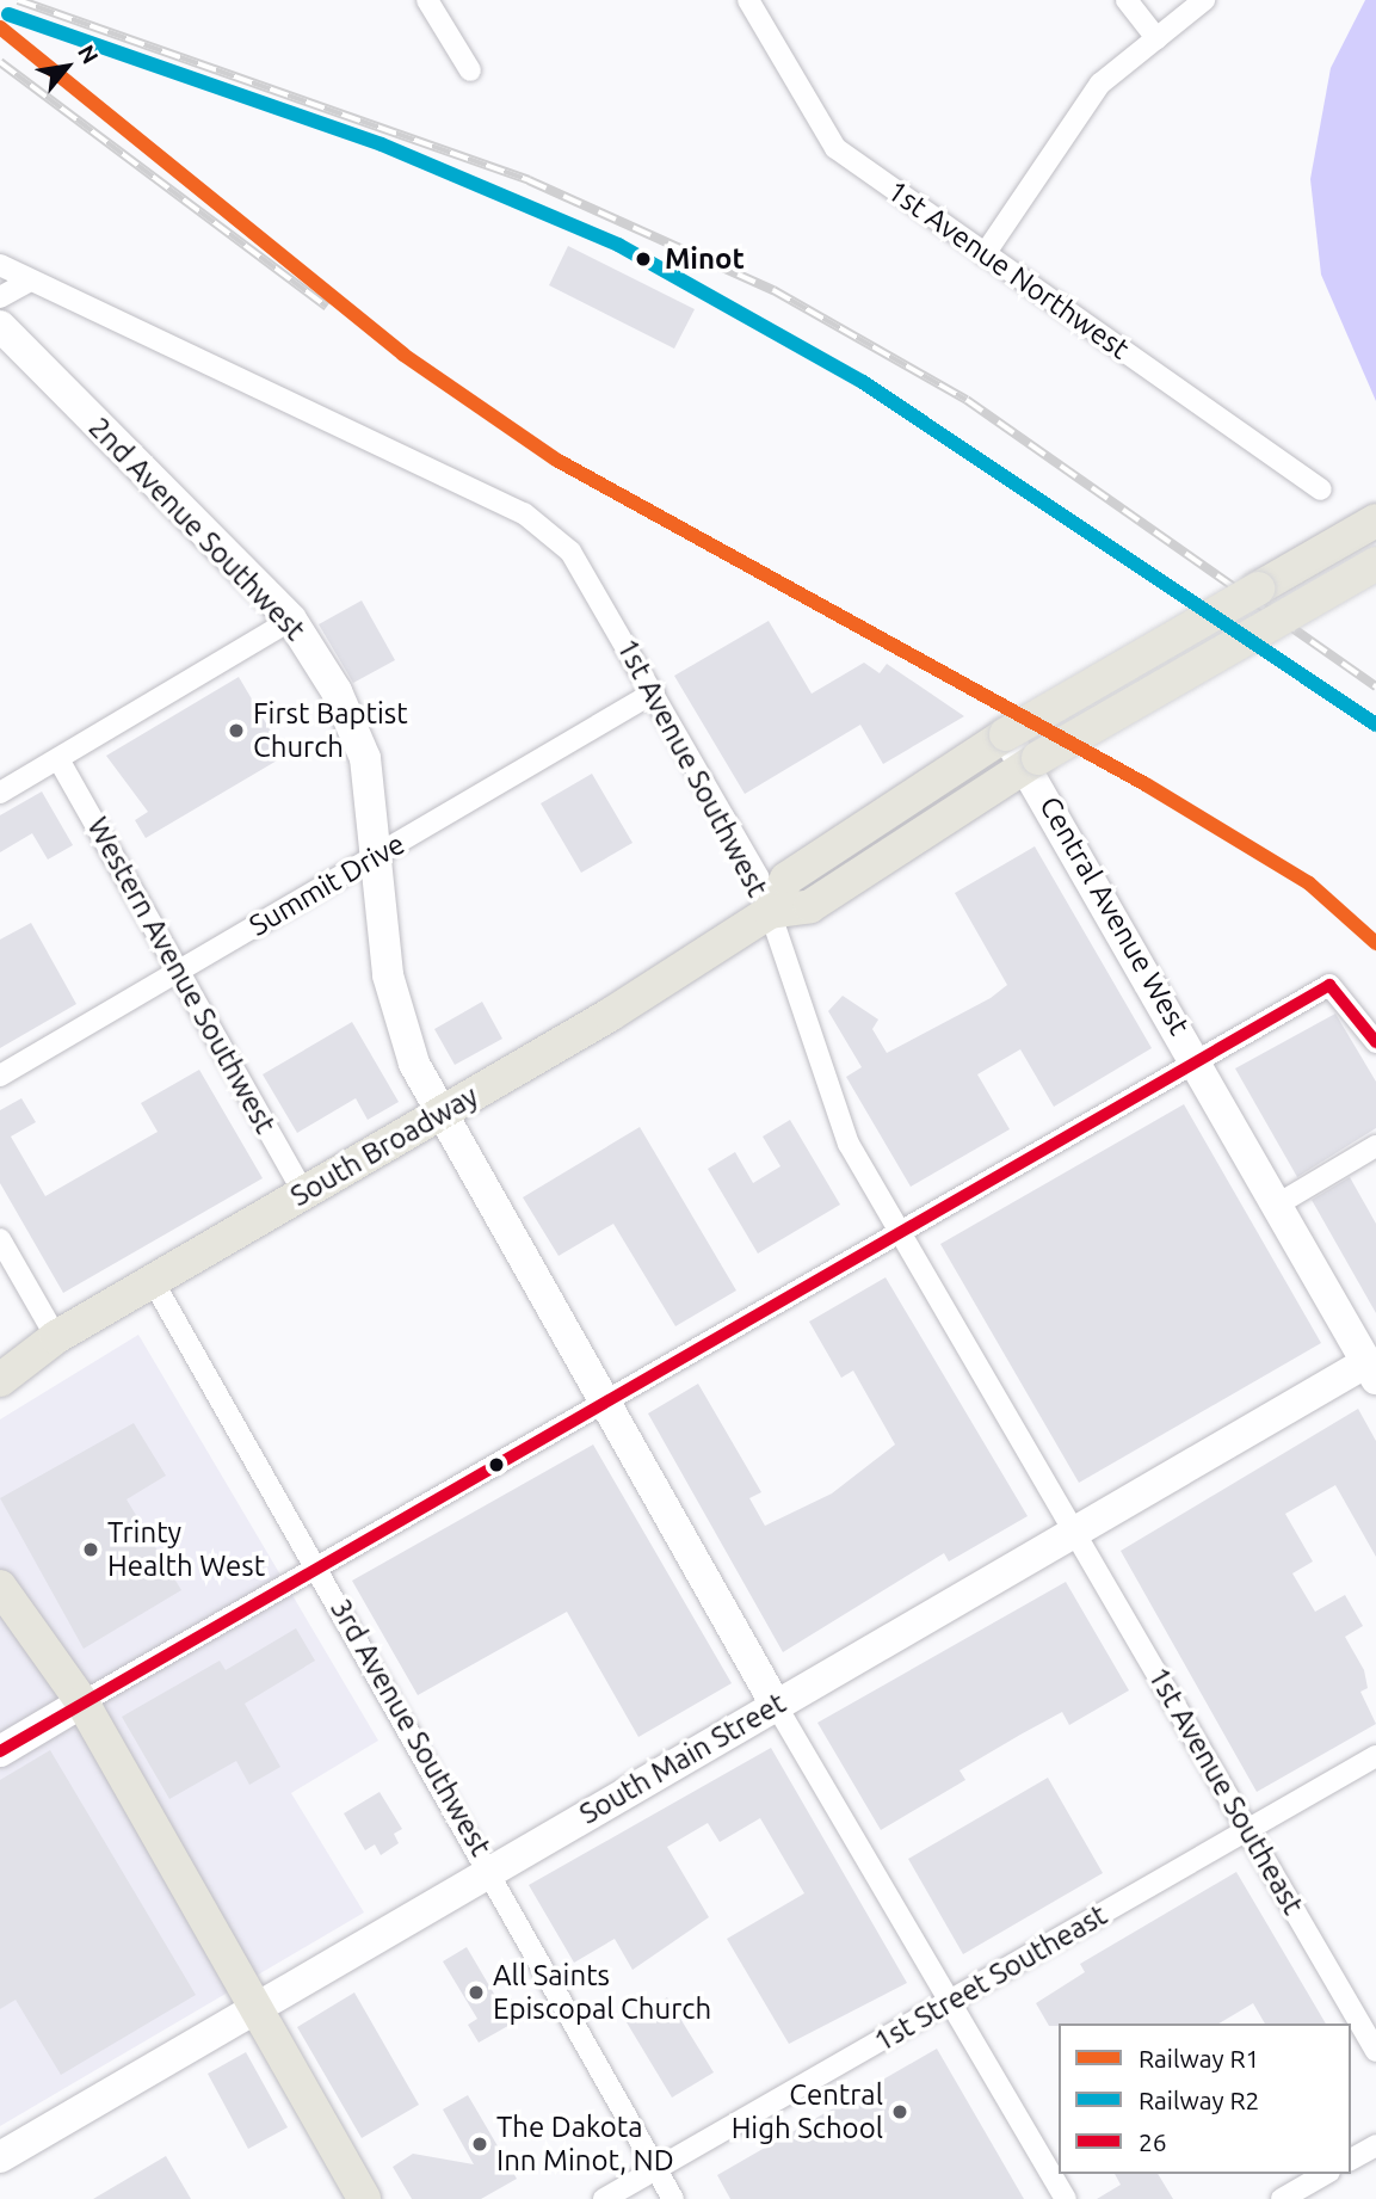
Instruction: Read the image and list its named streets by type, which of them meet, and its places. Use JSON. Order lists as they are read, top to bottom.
{
  "streets": {
    "main road": ["South Broadway"],
    "street": [
      "1st Avenue Northwest",
      "2nd Avenue Southwest",
      "1st Avenue Southwest",
      "Summit Drive",
      "Central Avenue West",
      "Western Avenue Southwest",
      "3rd Avenue Southwest",
      "South Main Street",
      "1st Avenue Southeast",
      "1st Street Southeast"
    ]
  },
  "crossings": [
    ["2nd Avenue Southwest", "Summit Drive"],
    ["2nd Avenue Southwest", "South Broadway"],
    ["2nd Avenue Southwest", "South Main Street"],
    ["1st Avenue Southwest", "Summit Drive"],
    ["1st Avenue Southwest", "South Broadway"],
    ["1st Avenue Southwest", "South Main Street"],
    ["1st Avenue Southwest", "1st Avenue Southeast"],
    ["Summit Drive", "Western Avenue Southwest"],
    ["Central Avenue West", "South Broadway"],
    ["Central Avenue West", "South Main Street"],
    ["Western Avenue Southwest", "South Broadway"],
    ["South Broadway", "3rd Avenue Southwest"],
    ["3rd Avenue Southwest", "South Main Street"],
    ["3rd Avenue Southwest", "1st Street Southeast"],
    ["South Main Street", "1st Avenue Southeast"],
    ["1st Avenue Southeast", "1st Street Southeast"]
  ],
  "places": [
    "Minot",
    "First Baptist Church",
    "Trinty Health West",
    "All Saints Episcopal Church",
    "Central High School",
    "The Dakota Inn Minot, ND"
  ],
  "lines": ["rail line R2", "rail line R1", "transit line 26"],
  "legend": ["Railway R1", "Railway R2", "26"],
  "north": "top right"
}
